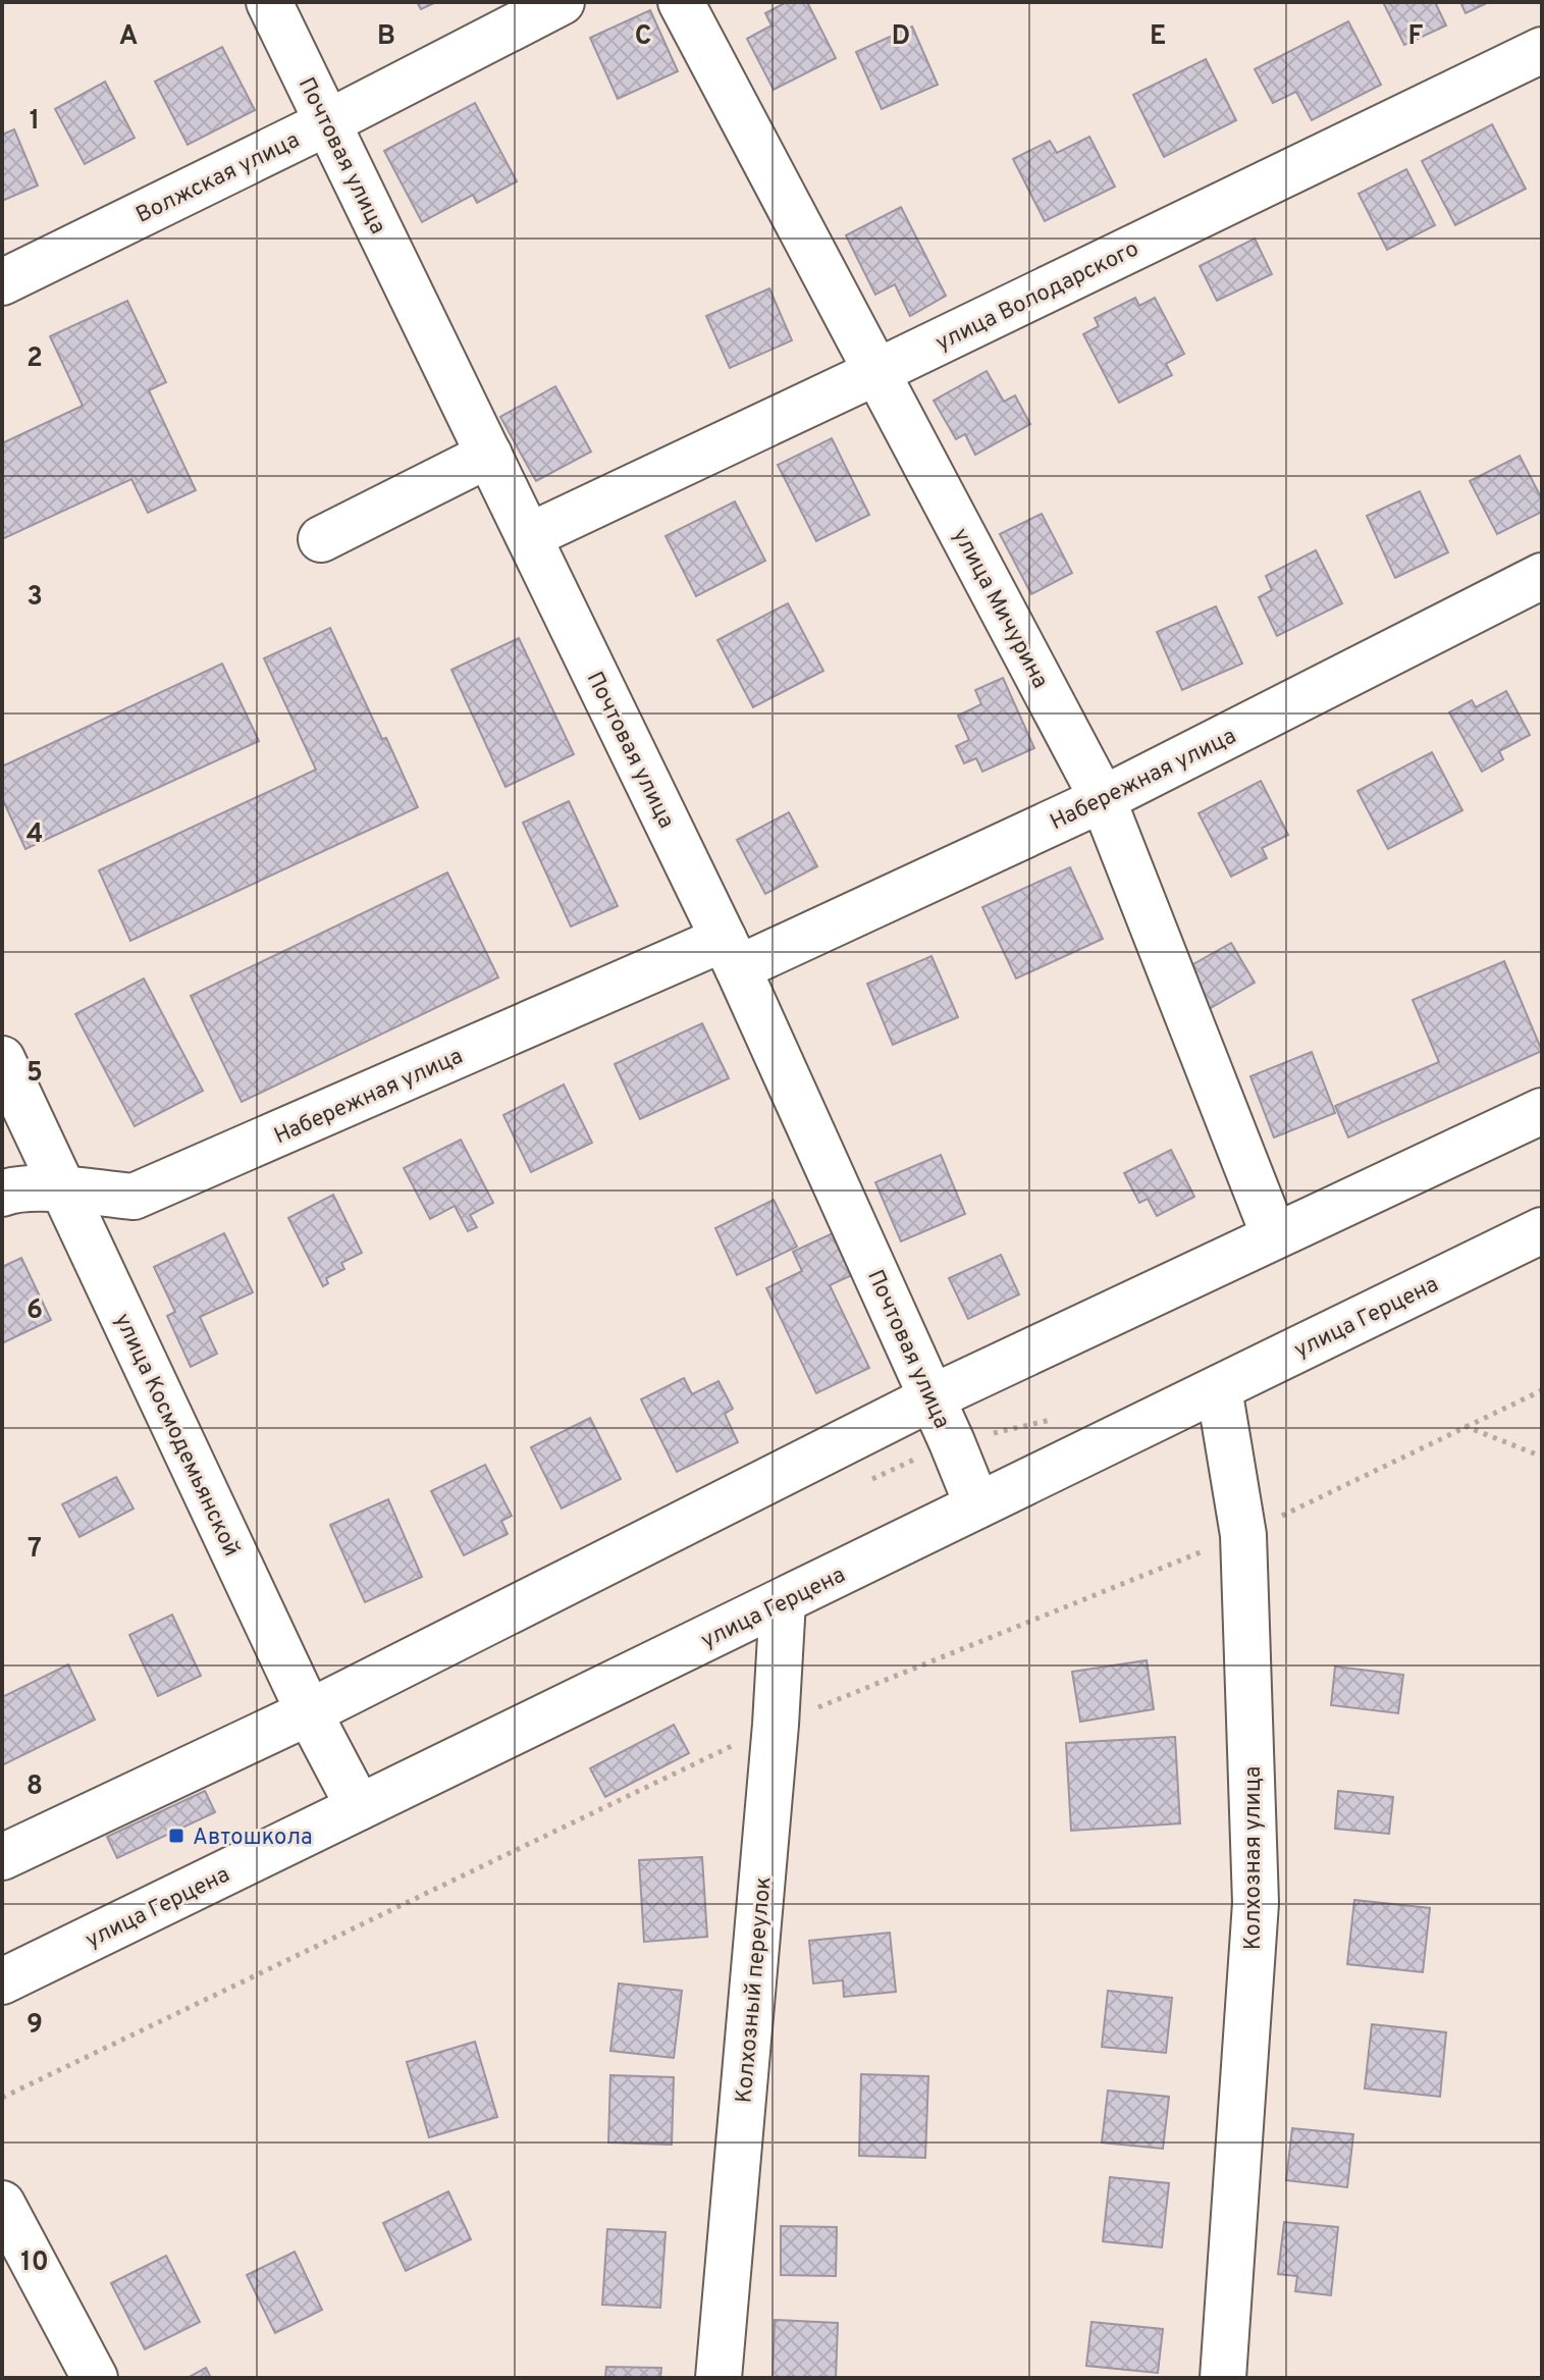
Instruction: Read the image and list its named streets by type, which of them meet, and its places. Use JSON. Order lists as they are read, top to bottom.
{
  "streets": {
    "street": [
      "Почтовая улица",
      "Волжская улица",
      "улица Володарского",
      "улица Мичурина",
      "Набережная улица",
      "улица Герцена",
      "улица Космодемьянской",
      "Колхозная улица",
      "Колхозный переулок"
    ]
  },
  "crossings": [
    ["Почтовая улица", "Волжская улица"],
    ["Почтовая улица", "улица Володарского"],
    ["Почтовая улица", "Набережная улица"],
    ["Почтовая улица", "улица Герцена"],
    ["улица Володарского", "улица Мичурина"],
    ["улица Мичурина", "Набережная улица"],
    ["Набережная улица", "улица Космодемьянской"],
    ["улица Герцена", "улица Космодемьянской"],
    ["улица Герцена", "Колхозная улица"],
    ["улица Герцена", "Колхозный переулок"]
  ],
  "places": {
    "transit": ["Автошкола"]
  },
  "grid": {
    "columns": [
      "A",
      "B",
      "C",
      "D",
      "E",
      "F"
    ],
    "rows": [
      "1",
      "2",
      "3",
      "4",
      "5",
      "6",
      "7",
      "8",
      "9",
      "10"
    ]
  }
}
